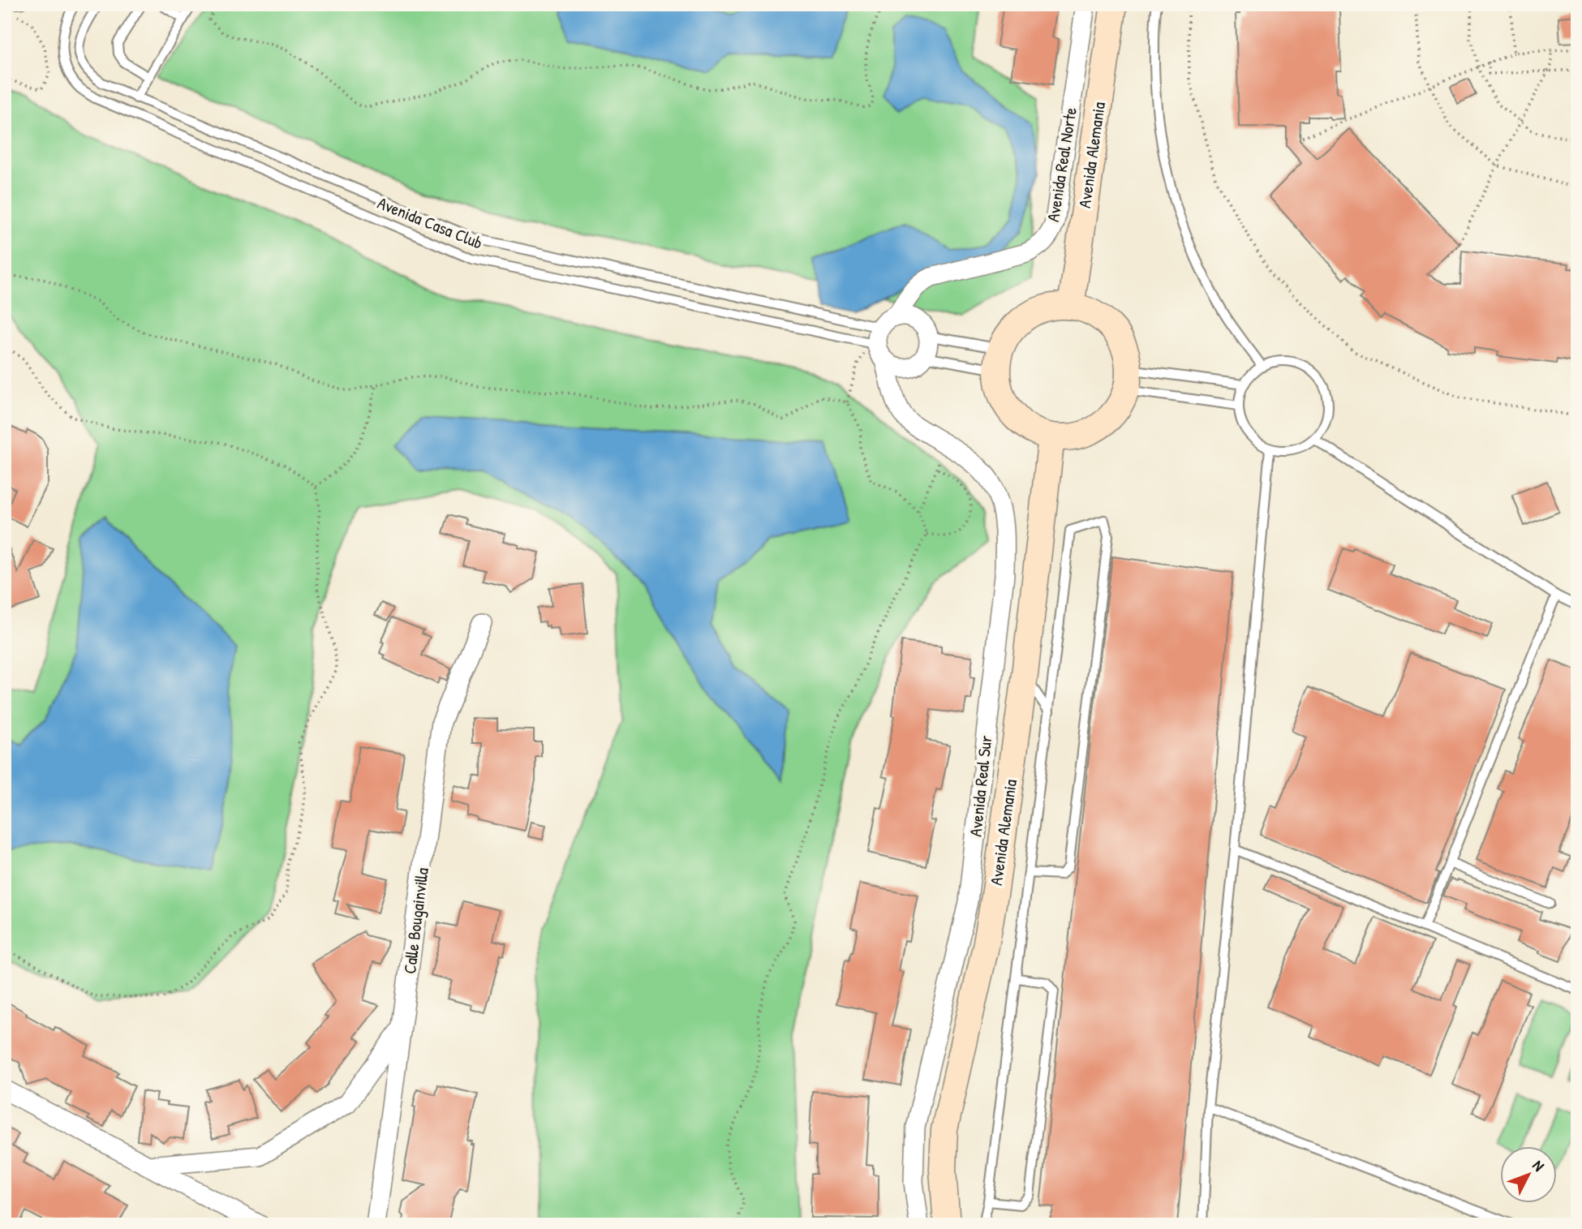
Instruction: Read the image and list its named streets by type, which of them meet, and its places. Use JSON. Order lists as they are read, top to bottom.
{
  "streets": {
    "street": [
      "Avenida Alemania",
      "Avenida Real Norte",
      "Avenida Real Sur",
      "Calle Bougainvilla"
    ],
    "lane": ["Avenida Casa Club"]
  },
  "crossings": [
    ["Avenida Real Norte", "Avenida Casa Club"],
    ["Avenida Real Norte", "Avenida Real Sur"],
    ["Avenida Casa Club", "Avenida Real Sur"]
  ],
  "north": "top right"
}
